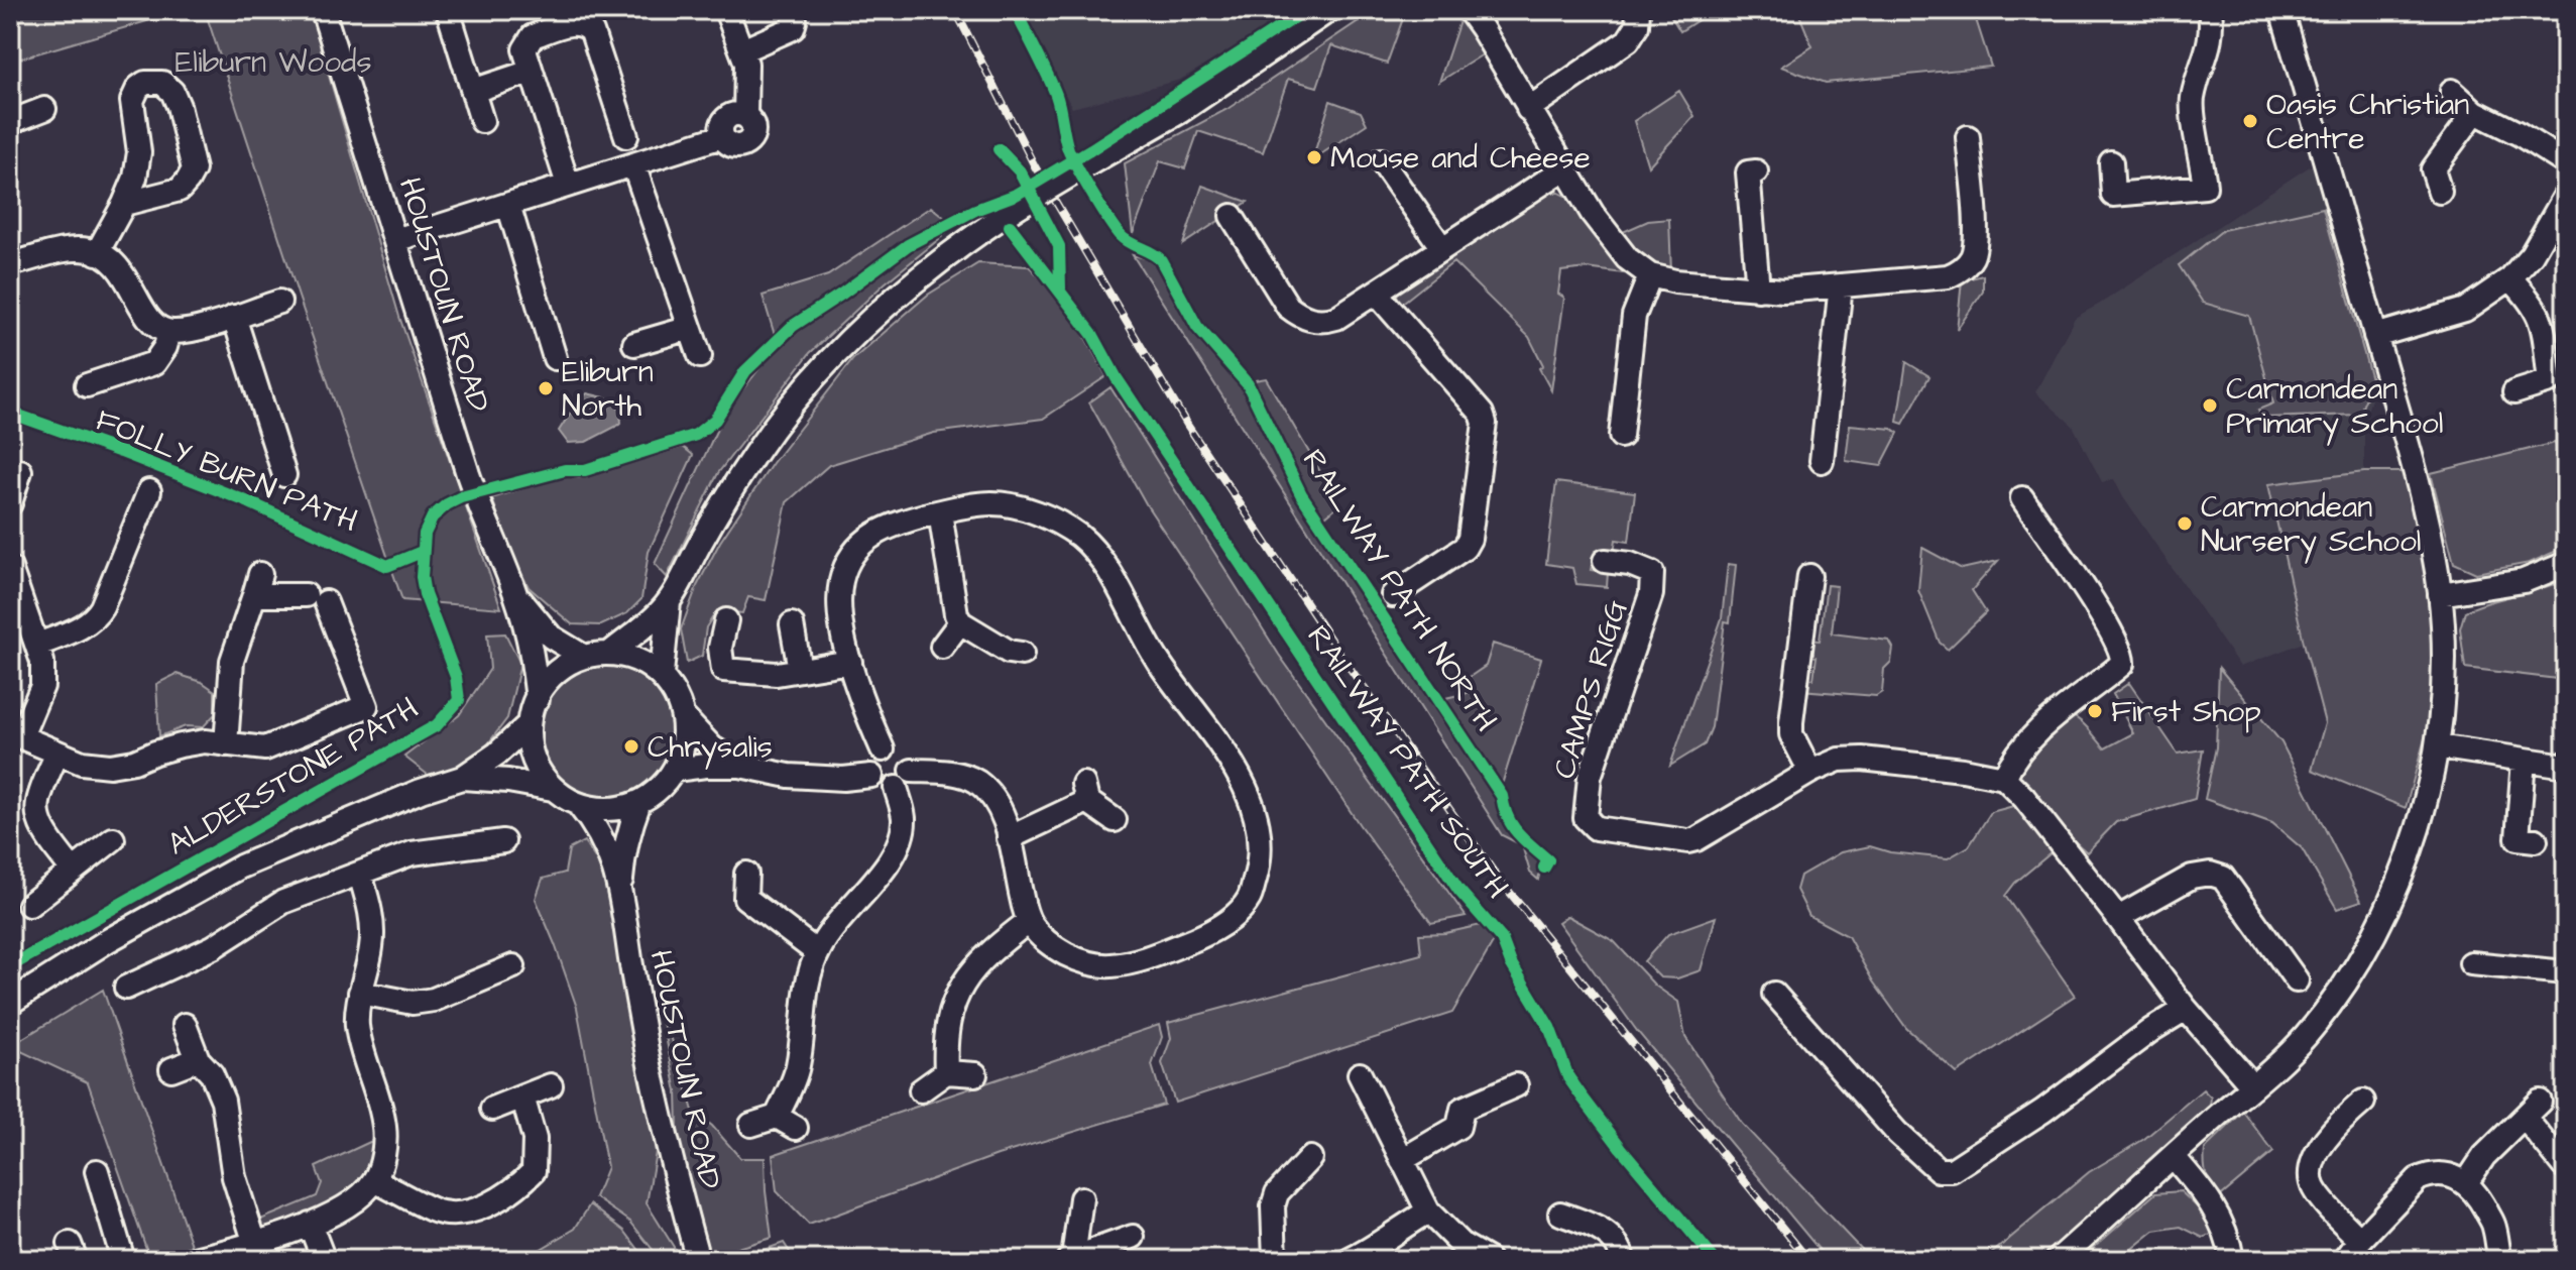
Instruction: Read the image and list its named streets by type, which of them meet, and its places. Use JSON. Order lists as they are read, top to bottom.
{
  "streets": {
    "street": ["HOUSTOUN ROAD", "CAMPS RIGG"],
    "cycle path": [
      "FOLLY BURN PATH",
      "RAILWAY PATH NORTH",
      "RAILWAY PATH SOUTH",
      "ALDERSTONE PATH"
    ]
  },
  "parks": ["Eliburn Woods"],
  "places": [
    "Oasis Christian Centre",
    "Mouse and Cheese",
    "Eliburn North",
    "Carmondean Primary School",
    "Carmondean Nursery School",
    "First Shop",
    "Chrysalis"
  ]
}
